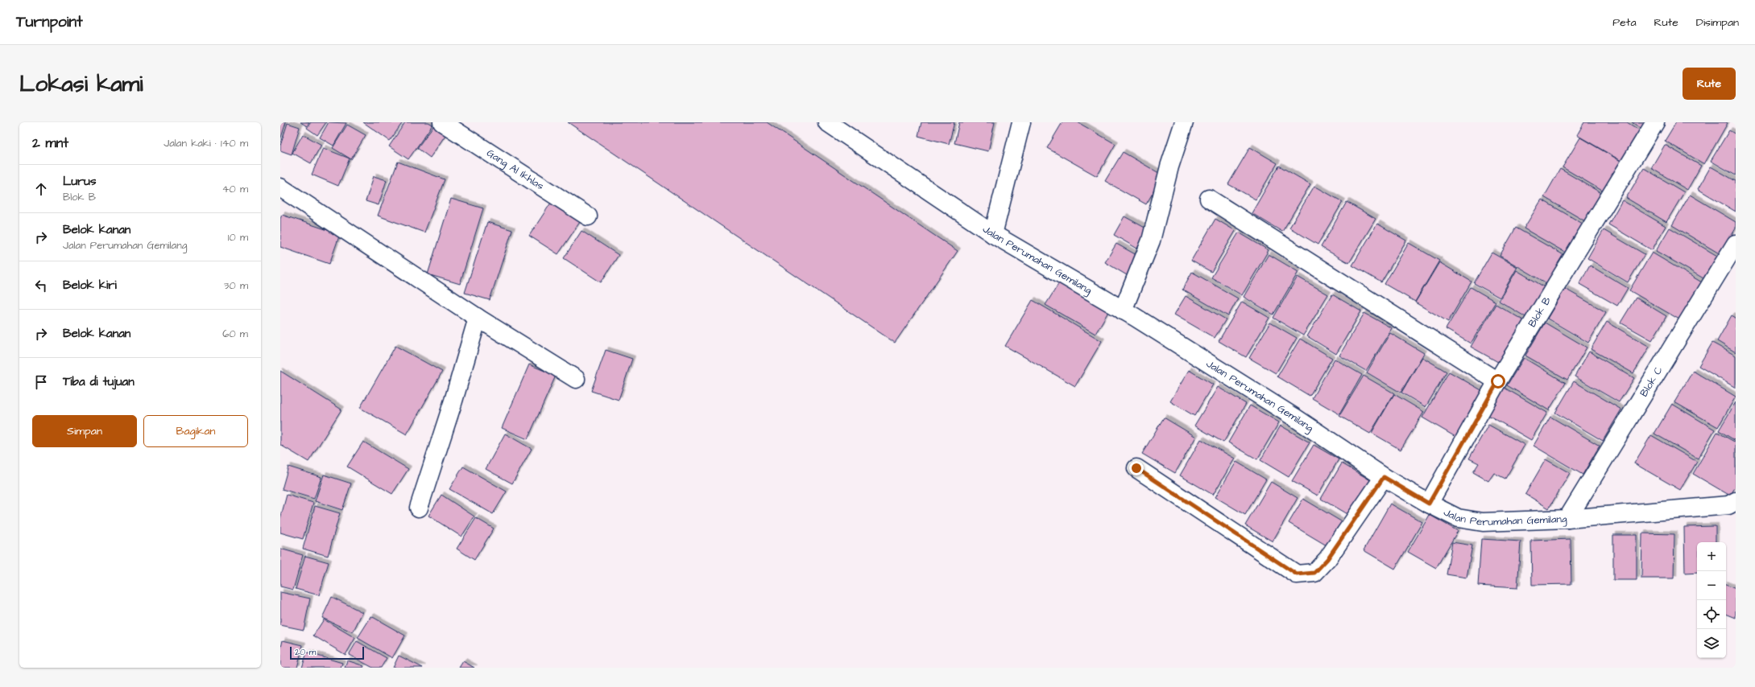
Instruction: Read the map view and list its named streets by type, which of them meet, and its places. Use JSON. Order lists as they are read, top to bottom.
{
  "streets": {
    "street": [
      "Gang Al Ikhlas",
      "Jalan Perumahan Gemilang",
      "Blok B",
      "Blok C"
    ]
  },
  "crossings": [
    ["Jalan Perumahan Gemilang", "Blok B"],
    ["Jalan Perumahan Gemilang", "Blok C"]
  ],
  "scale_bar": "20 m",
  "page": {
    "header": "Turnpoint",
    "nav": ["Peta", "Rute", "Disimpan"],
    "buttons": [
      "Rute",
      ["Simpan", "Bagikan"]
    ],
    "title": "Lokasi kami",
    "heading": ["2 mnt", "Jalan kaki · 140 m"],
    "list": [
      ["Lurus", "Blok B", "40 m"],
      ["Belok kanan", "Jalan Perumahan Gemilang", "10 m"],
      ["Belok kiri", "30 m"],
      ["Belok kanan", "60 m"],
      "Tiba di tujuan"
    ],
    "map_buttons": ["+", "−"],
    "scale": "20 m"
  }
}
